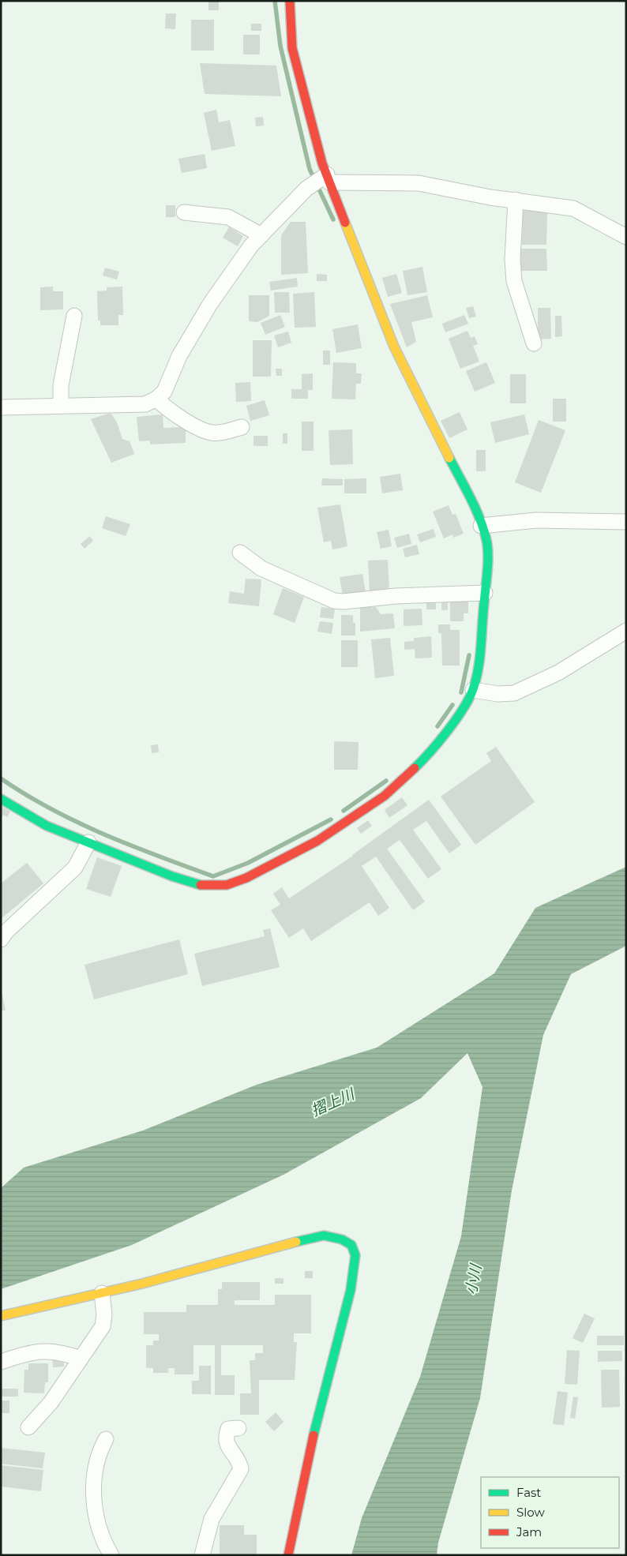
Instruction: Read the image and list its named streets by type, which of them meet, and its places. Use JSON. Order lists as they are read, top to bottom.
{
  "water": ["摺上川", "小川"],
  "legend": ["Fast", "Slow", "Jam"]
}
